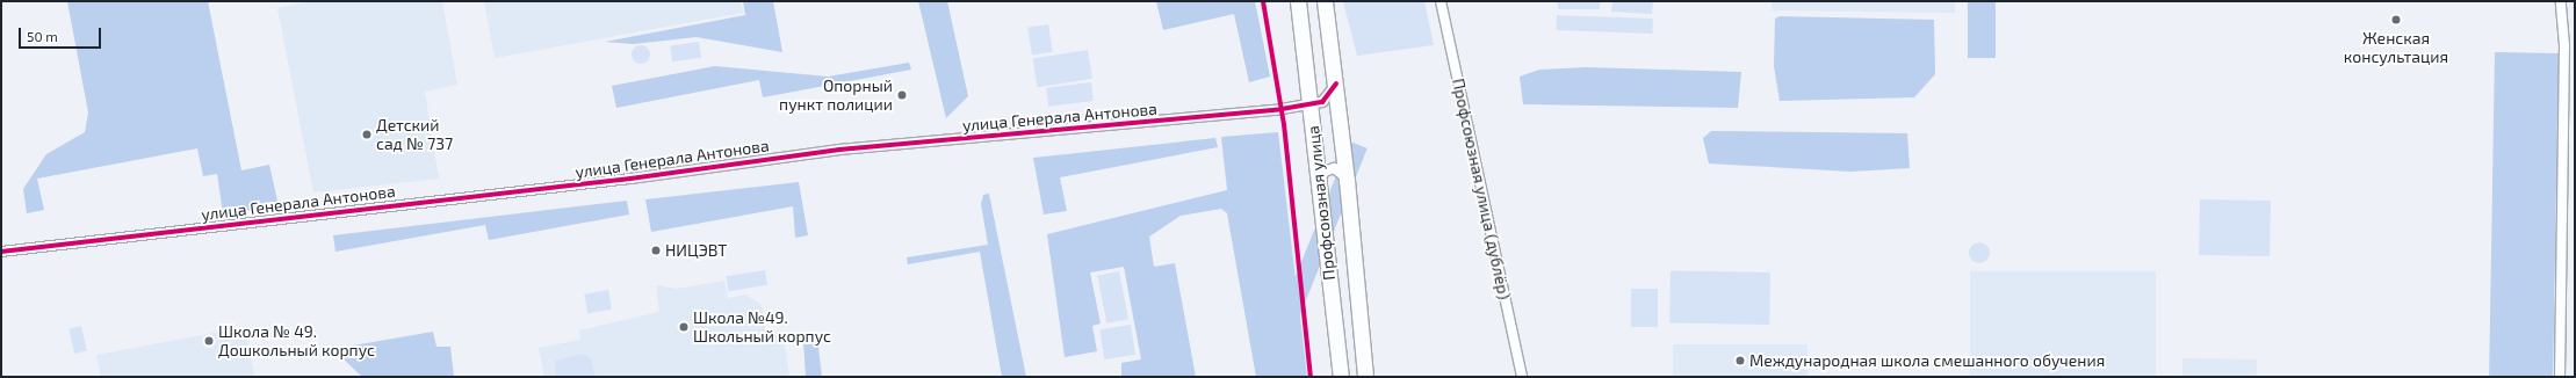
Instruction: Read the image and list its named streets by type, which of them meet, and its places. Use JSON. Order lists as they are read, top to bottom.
{
  "streets": {
    "main road": ["Профсоюзная улица"],
    "street": ["улица Генерала Антонова", "Профсоюзная улица (дублёр)"]
  },
  "crossings": [
    ["улица Генерала Антонова", "Профсоюзная улица"]
  ],
  "places": [
    "Женская консультация",
    "Опорный пункт полиции",
    "Детский сад № 737",
    "НИЦЭВТ",
    "Школа №49. Школьный корпус",
    "Школа № 49. Дошкольный корпус",
    "Международная школа смешанного обучения"
  ],
  "scale_bar": "50 m"
}
